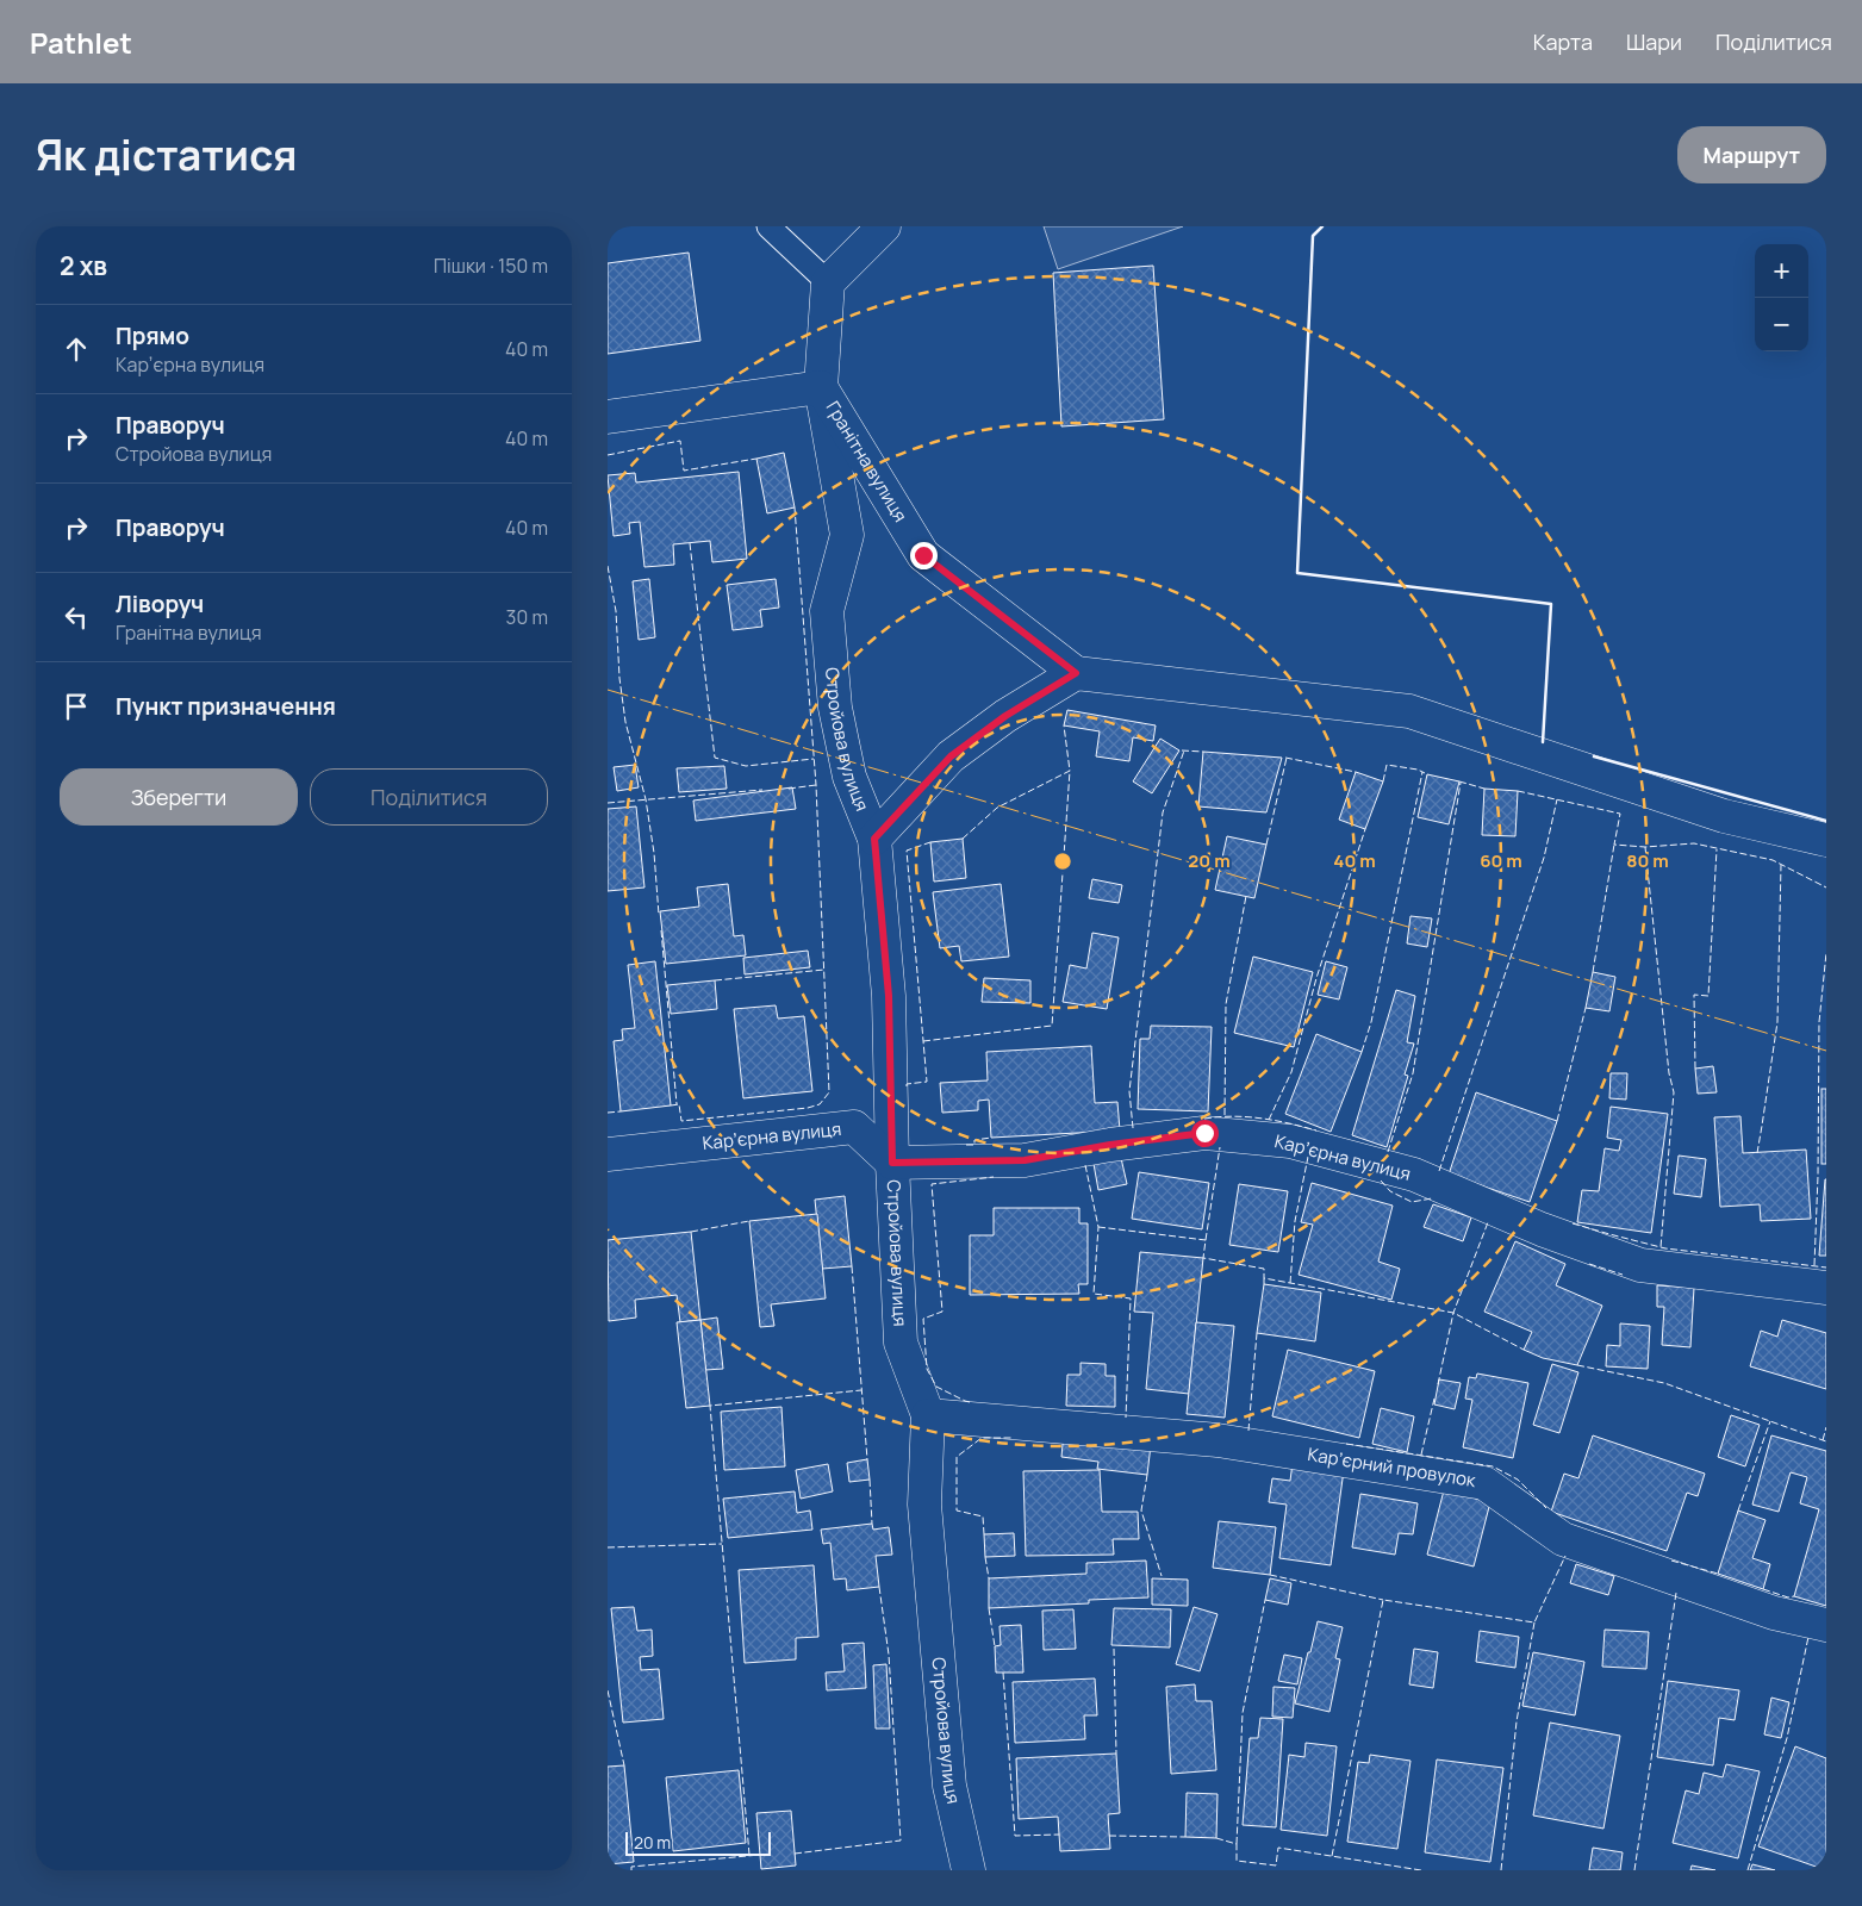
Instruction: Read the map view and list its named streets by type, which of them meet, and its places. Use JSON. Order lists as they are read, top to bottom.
{
  "streets": {
    "street": [
      "Гранітна вулиця",
      "Стройова вулиця",
      "Карʼєрна вулиця",
      "Карʼєрний провулок"
    ]
  },
  "crossings": [
    ["Гранітна вулиця", "Стройова вулиця"],
    ["Стройова вулиця", "Карʼєрна вулиця"],
    ["Стройова вулиця", "Карʼєрний провулок"]
  ],
  "scale_bar": "20 m",
  "page": {
    "header": "Pathlet",
    "nav": ["Карта", "Шари", "Поділитися"],
    "title": "Як дістатися",
    "buttons": [
      "Маршрут",
      ["Зберегти", "Поділитися"]
    ],
    "heading": ["2 хв", "Пішки · 150 m"],
    "map_buttons": ["+", "−"],
    "list": [
      ["Прямо", "Карʼєрна вулиця", "40 m"],
      ["Праворуч", "Стройова вулиця", "40 m"],
      ["Праворуч", "40 m"],
      ["Ліворуч", "Гранітна вулиця", "30 m"],
      "Пункт призначення"
    ],
    "scale": "20 m"
  },
  "rings": [
    "20 m",
    "40 m",
    "60 m",
    "80 m"
  ]
}
